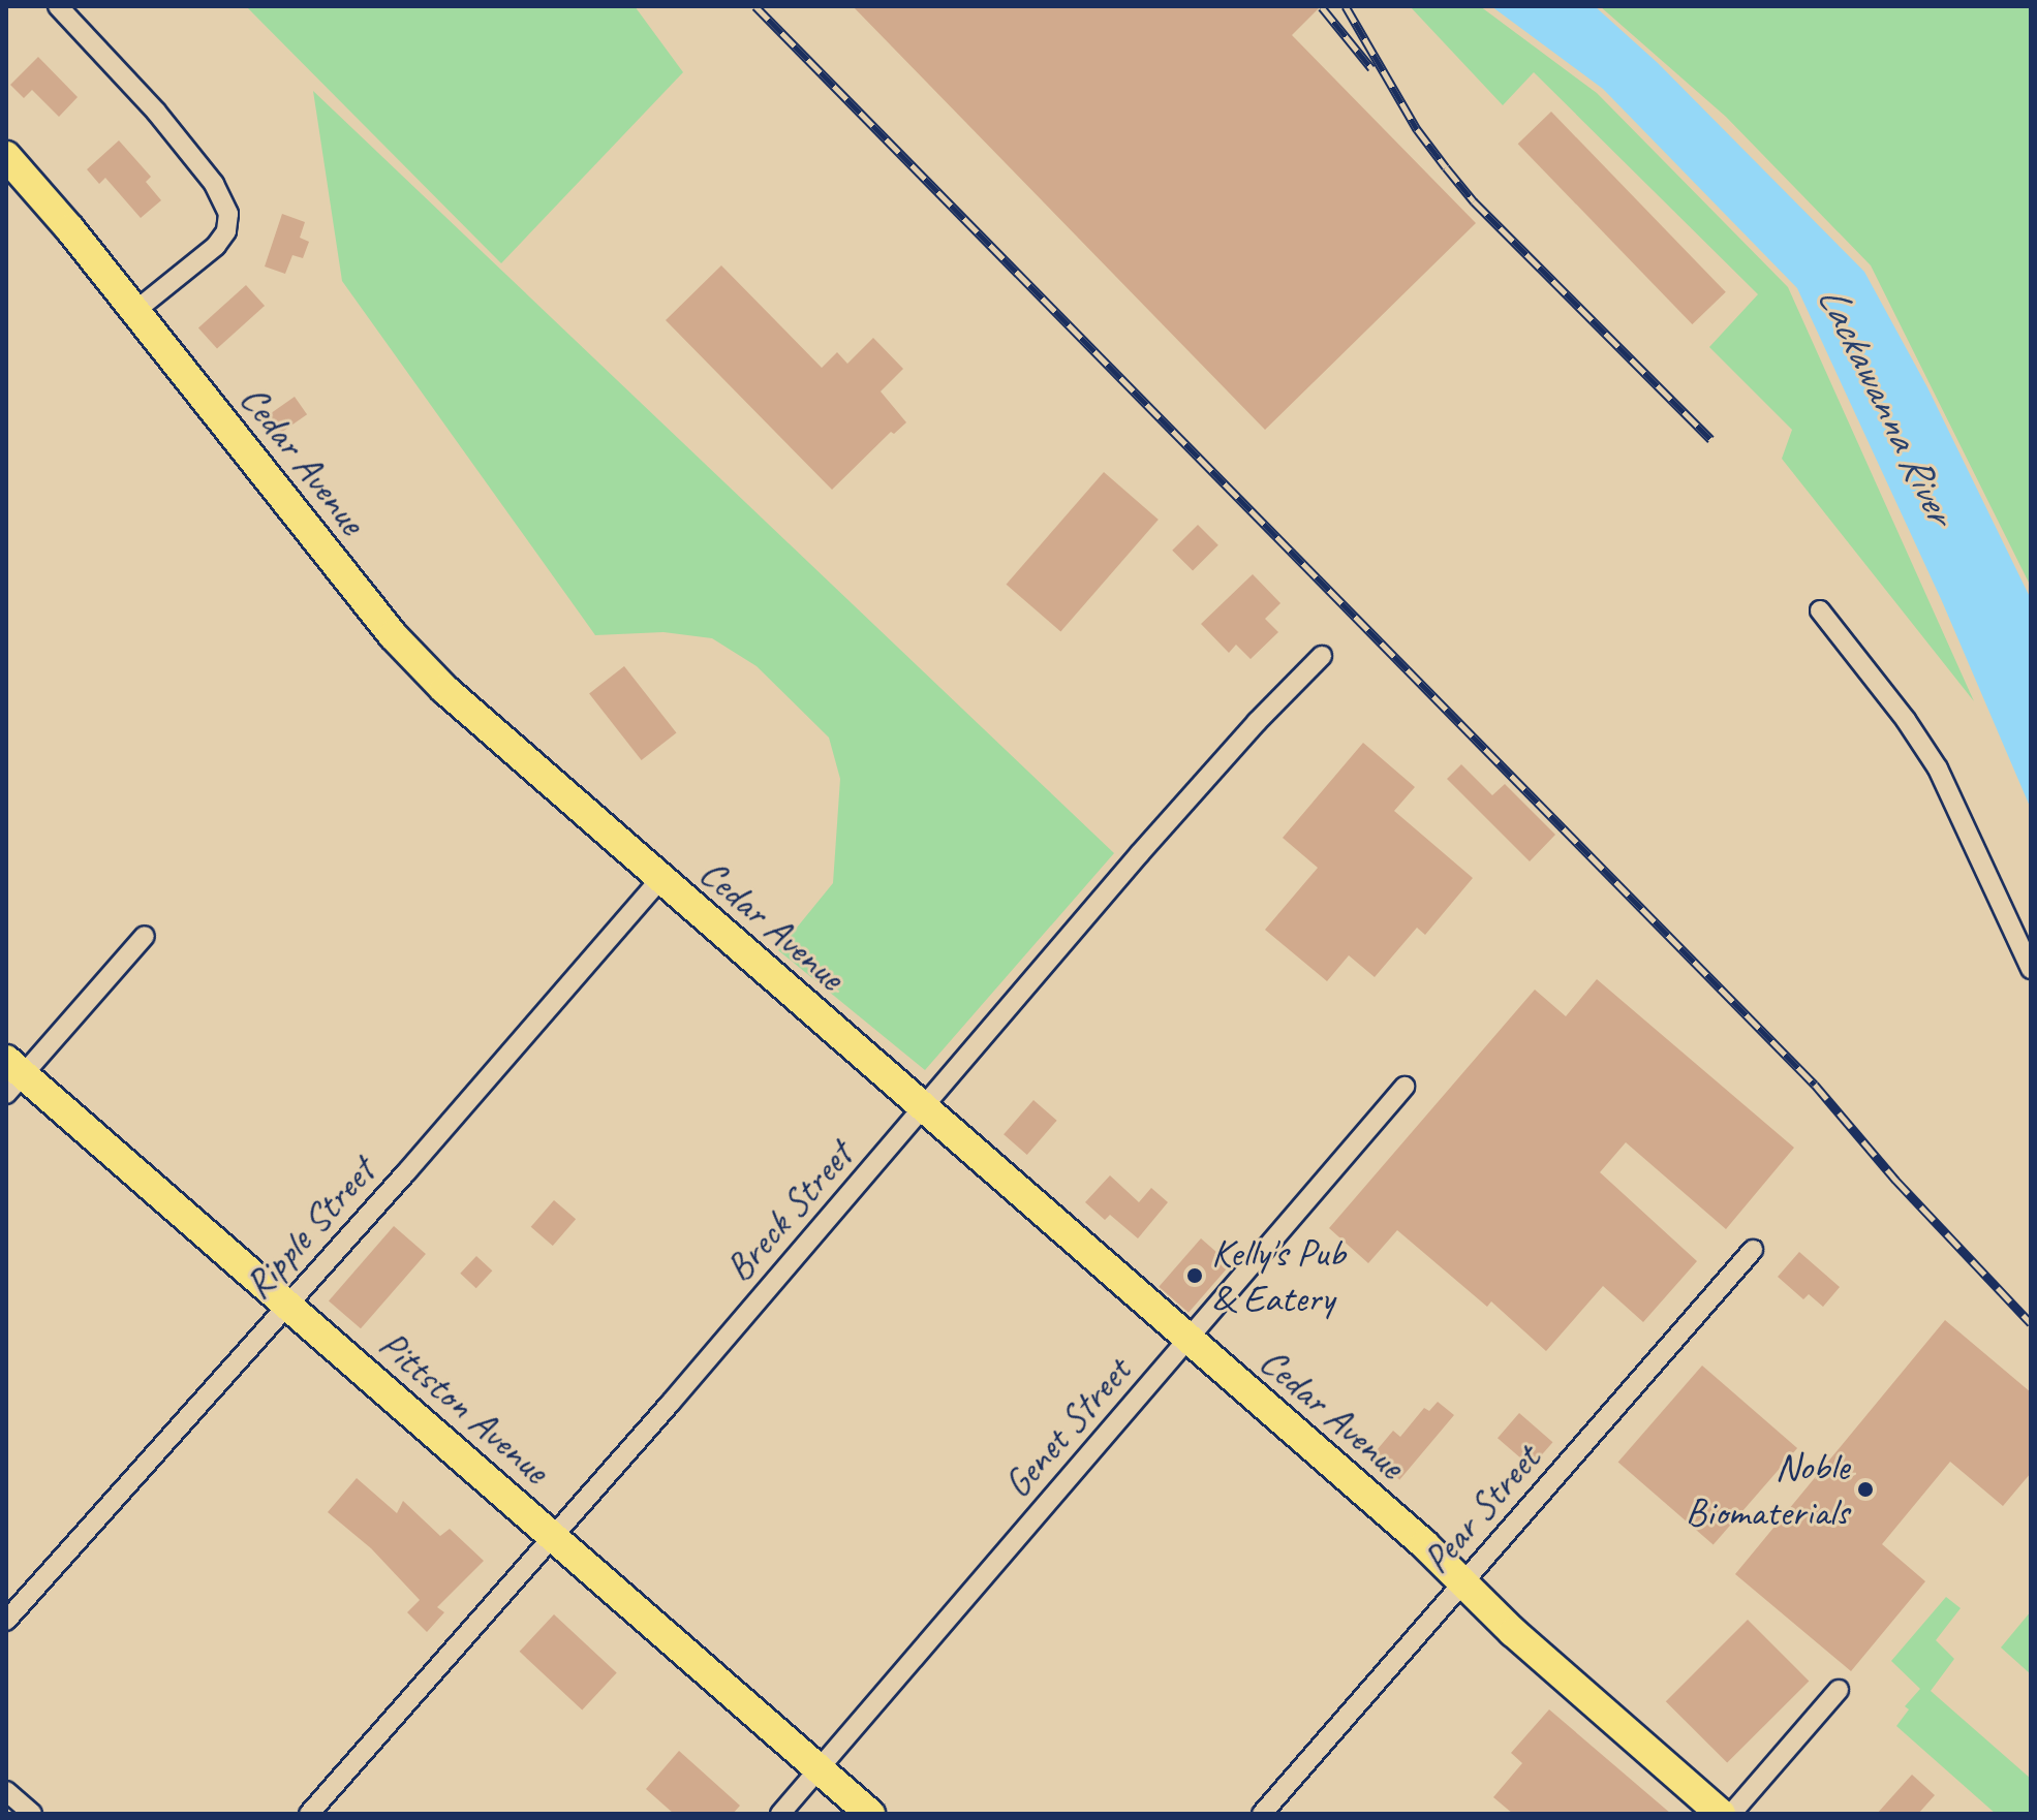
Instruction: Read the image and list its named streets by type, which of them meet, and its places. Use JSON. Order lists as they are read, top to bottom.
{
  "streets": {
    "main road": ["Cedar Avenue", "Pittston Avenue"],
    "street": [
      "Breck Street",
      "Ripple Street",
      "Genet Street",
      "Pear Street"
    ]
  },
  "crossings": [
    ["Cedar Avenue", "Breck Street"],
    ["Cedar Avenue", "Ripple Street"],
    ["Cedar Avenue", "Genet Street"],
    ["Cedar Avenue", "Pear Street"],
    ["Breck Street", "Pittston Avenue"],
    ["Ripple Street", "Pittston Avenue"],
    ["Pittston Avenue", "Genet Street"]
  ],
  "water": ["Lackawanna River"],
  "places": ["Kelly's Pub & Eatery", "Noble Biomaterials"]
}
